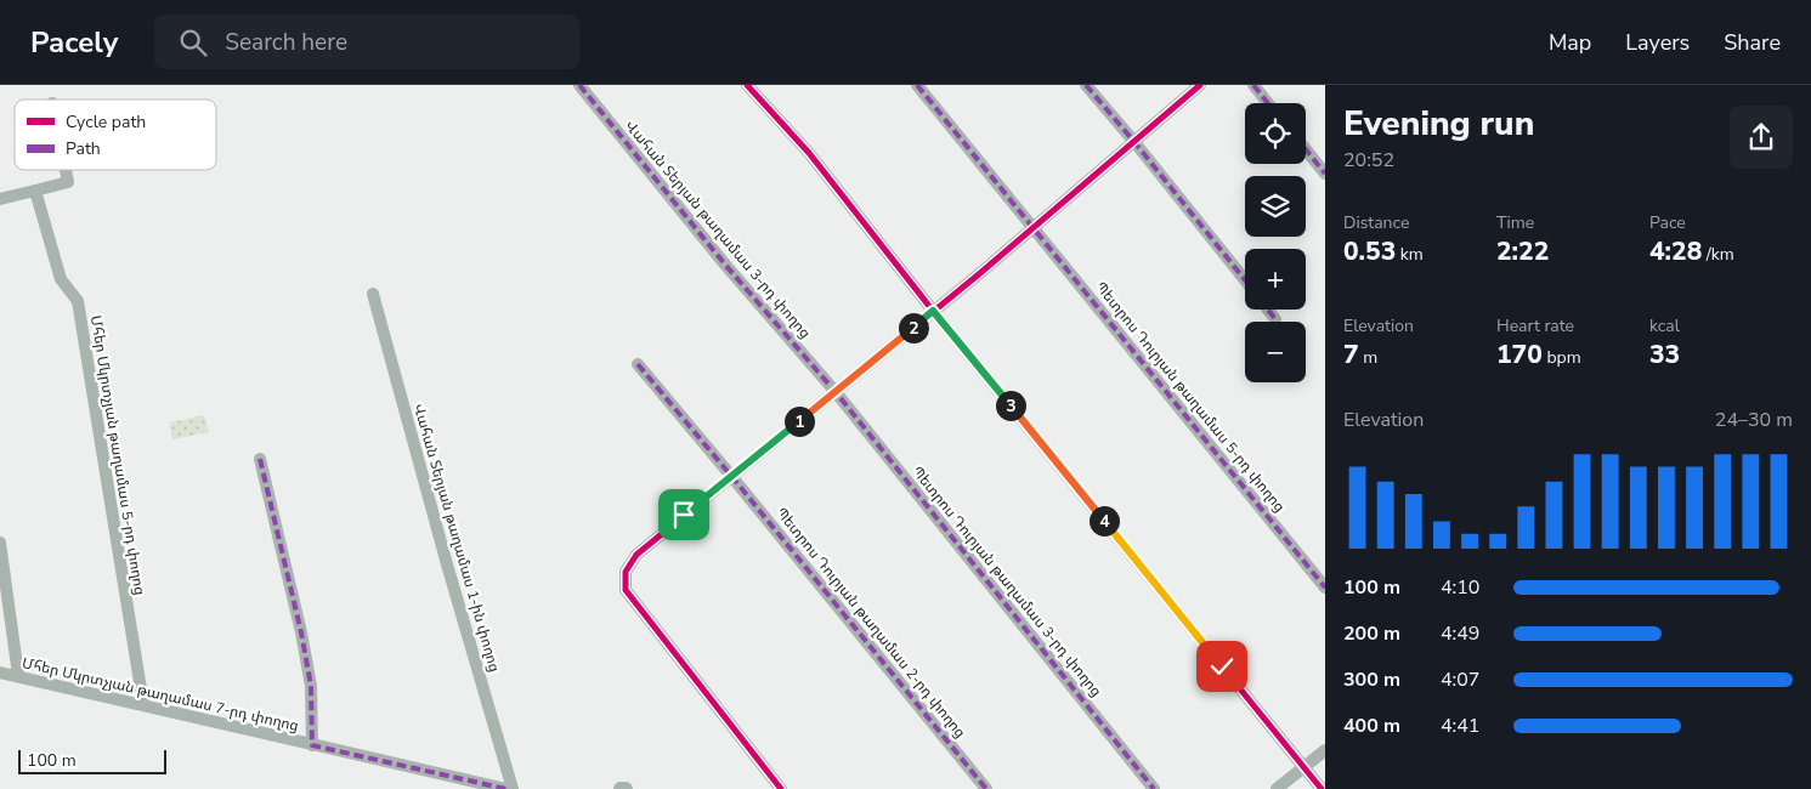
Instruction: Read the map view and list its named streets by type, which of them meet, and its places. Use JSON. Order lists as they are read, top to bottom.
{
  "streets": {
    "street": [
      "Վահան Տերյան թաղամաս 3-րդ փողոց",
      "Պետրոս Դուրյան թաղամաս 5-րդ փողոց",
      "Մհեր Մկրտչյան թաղամաս 5-րդ փողոց",
      "Վահան Տերյան թաղամաս 1-ին փողոց",
      "Պետրոս Դուրյան թաղամաս 3-րդ փողոց",
      "Պետրոս Դուրյան թաղամաս 2-րդ փողոց",
      "Մհեր Մկրտչյան թաղամաս 7-րդ փողոց"
    ]
  },
  "crossings": [
    ["Վահան Տերյան թաղամաս 3-րդ փողոց", "Պետրոս Դուրյան թաղամաս 3-րդ փողոց"],
    ["Մհեր Մկրտչյան թաղամաս 5-րդ փողոց", "Մհեր Մկրտչյան թաղամաս 7-րդ փողոց"]
  ],
  "legend": ["Cycle path", "Path"],
  "scale_bar": "100 m",
  "page": {
    "header": "Pacely",
    "search": "Search here",
    "nav": ["Map", "Layers", "Share"],
    "heading": ["Evening run", "20:52"],
    "map_buttons": ["+", "−"],
    "stats": [
      ["Distance", "0.53 km"],
      ["Time", "2:22"],
      ["Pace", "4:28 /km"],
      ["Elevation", "7 m"],
      ["Heart rate", "170 bpm"],
      ["kcal", "33"]
    ],
    "pins": [
      "2",
      "3",
      "1",
      "4"
    ],
    "chart": ["Elevation", "24–30 m"],
    "list": [
      {
        "name": "100 m",
        "note": "4:10"
      },
      {
        "name": "200 m",
        "note": "4:49"
      },
      {
        "name": "300 m",
        "note": "4:07"
      },
      {
        "name": "400 m",
        "note": "4:41"
      }
    ],
    "scale": "100 m"
  }
}
